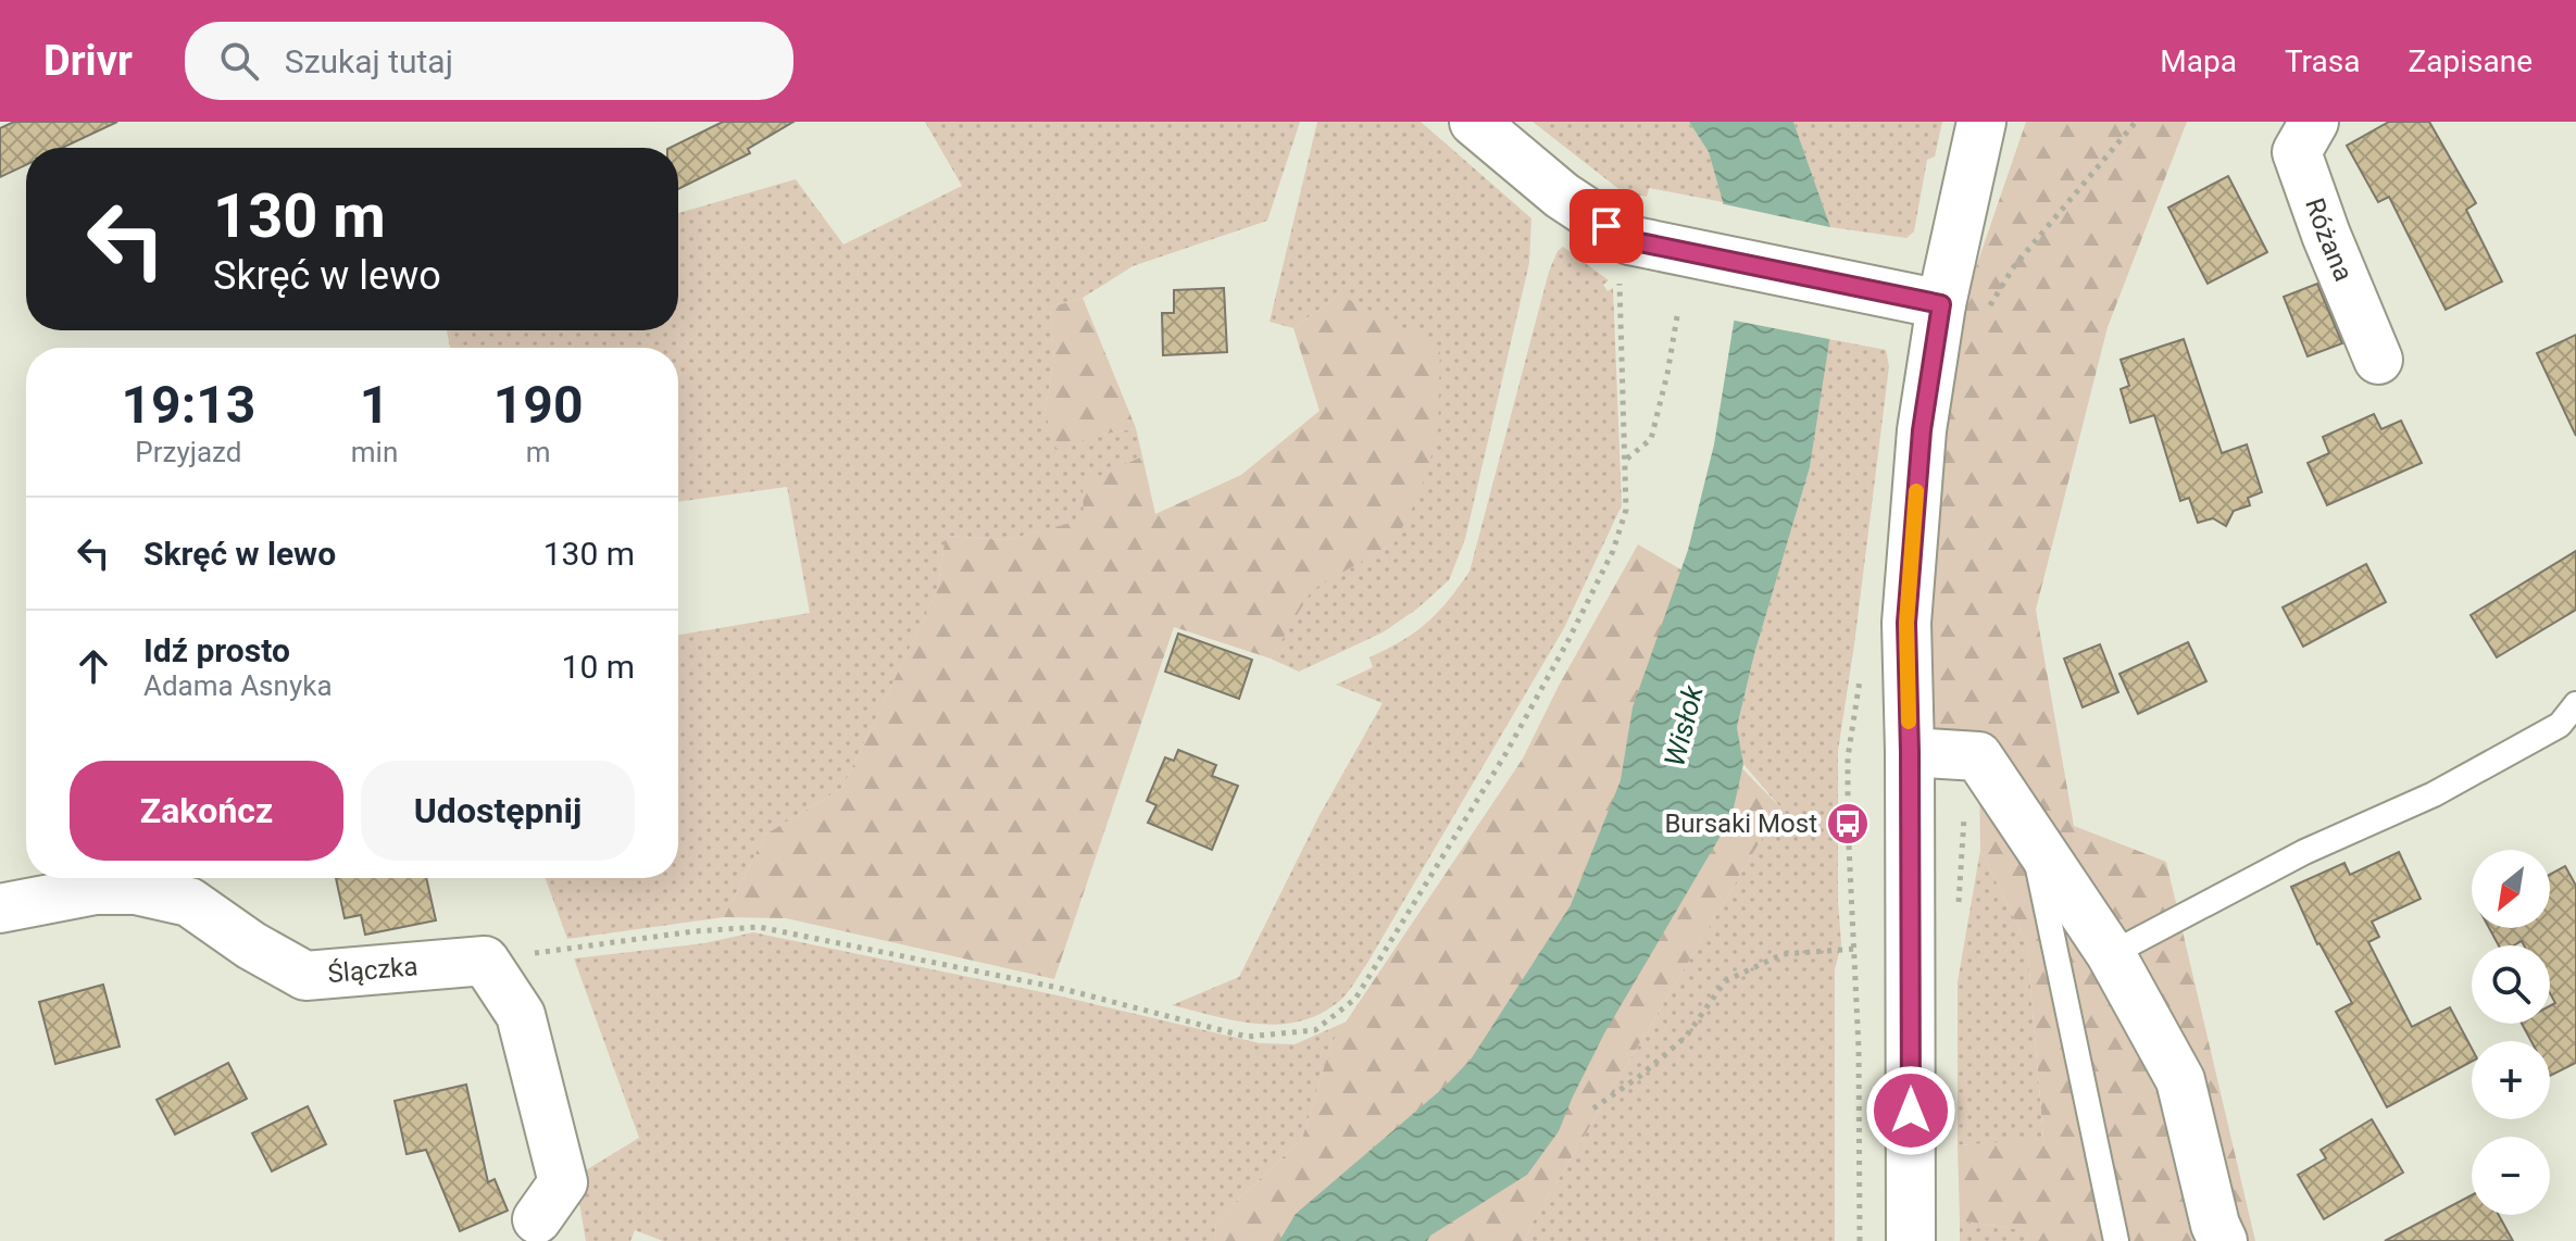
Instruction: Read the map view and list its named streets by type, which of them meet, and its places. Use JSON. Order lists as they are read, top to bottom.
{
  "streets": {
    "street": ["Różana", "Ślączka"]
  },
  "water": ["Wisłok"],
  "places": {
    "bus stop": ["Bursaki Most"]
  },
  "north": "bottom left",
  "page": {
    "header": "Drivr",
    "search": "Szukaj tutaj",
    "nav": ["Mapa", "Trasa", "Zapisane"],
    "turn": ["130 m", "Skręć w lewo"],
    "eta": [
      "19:13",
      "Przyjazd",
      "1",
      "min",
      "190",
      "m"
    ],
    "list": [
      {
        "name": "Skręć w lewo",
        "value": "130 m"
      },
      {
        "name": "Idź prosto",
        "note": "Adama Asnyka",
        "value": "10 m"
      }
    ],
    "buttons": ["Zakończ", "Udostępnij"],
    "map_buttons": ["+", "−"]
  }
}
